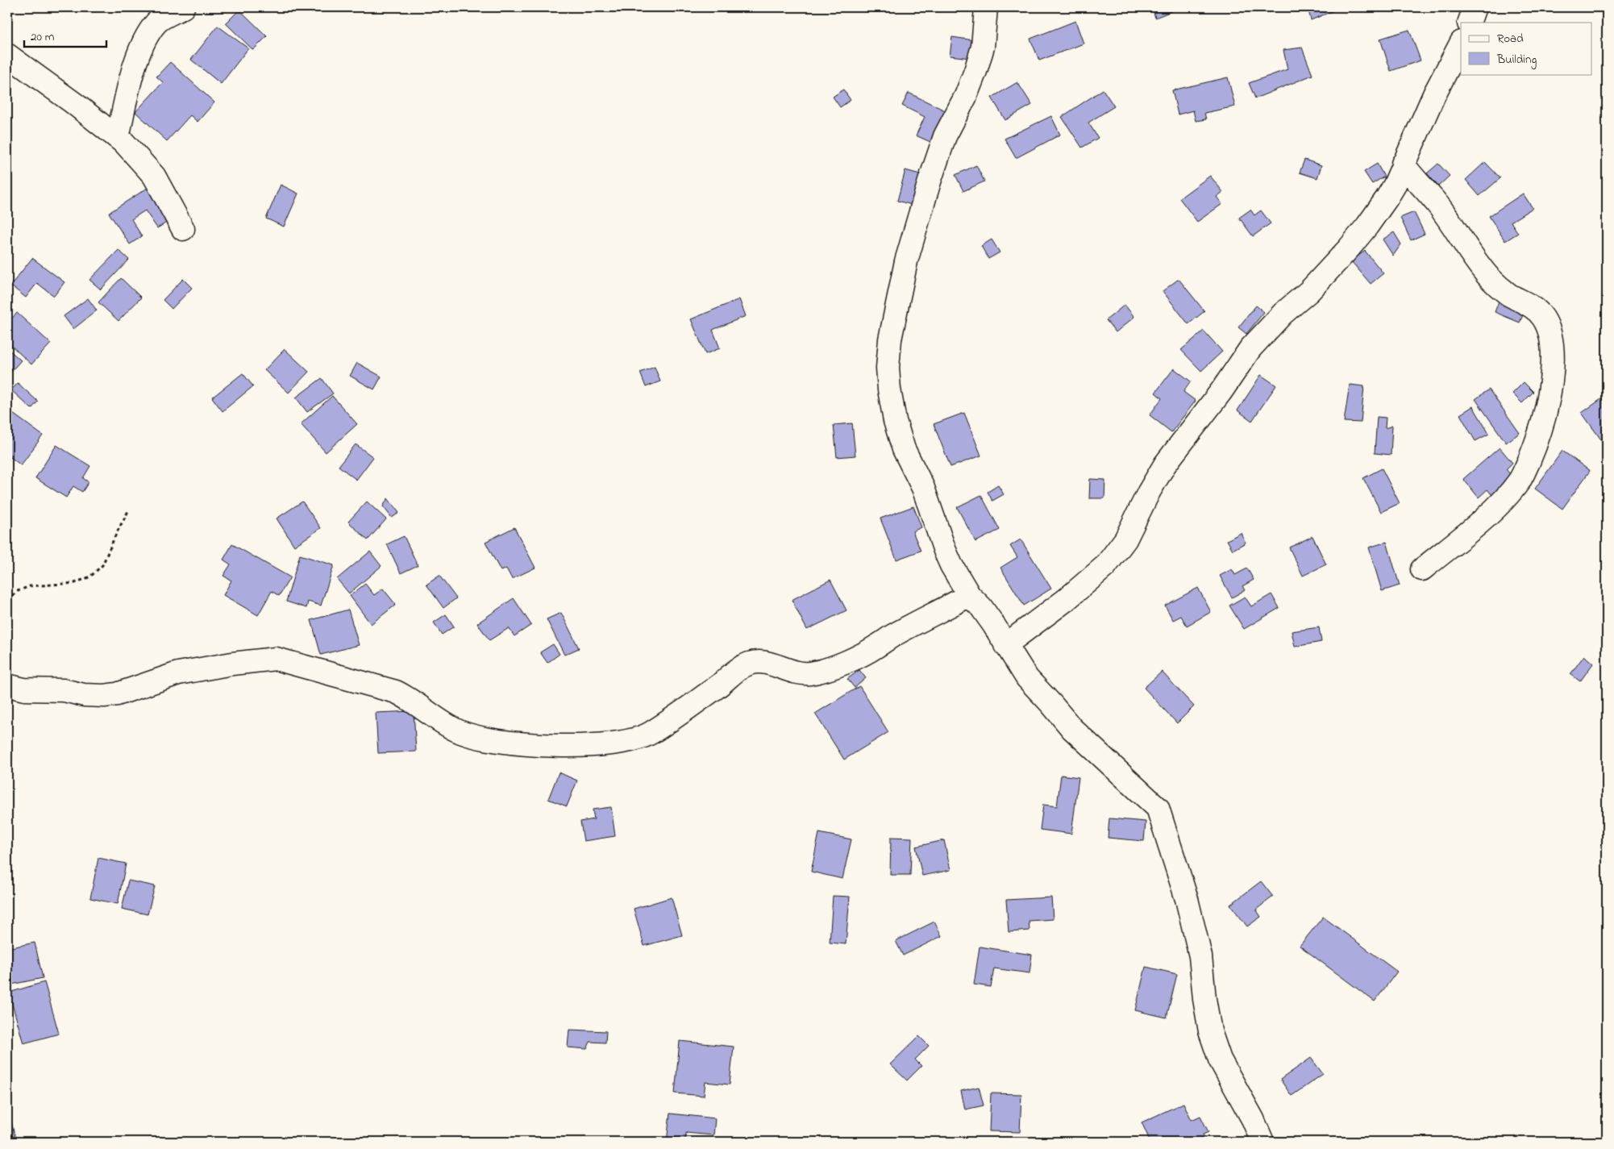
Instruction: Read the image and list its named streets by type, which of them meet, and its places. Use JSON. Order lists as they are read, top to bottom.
{
  "legend": ["Road", "Building"],
  "scale_bar": "20 m"
}
